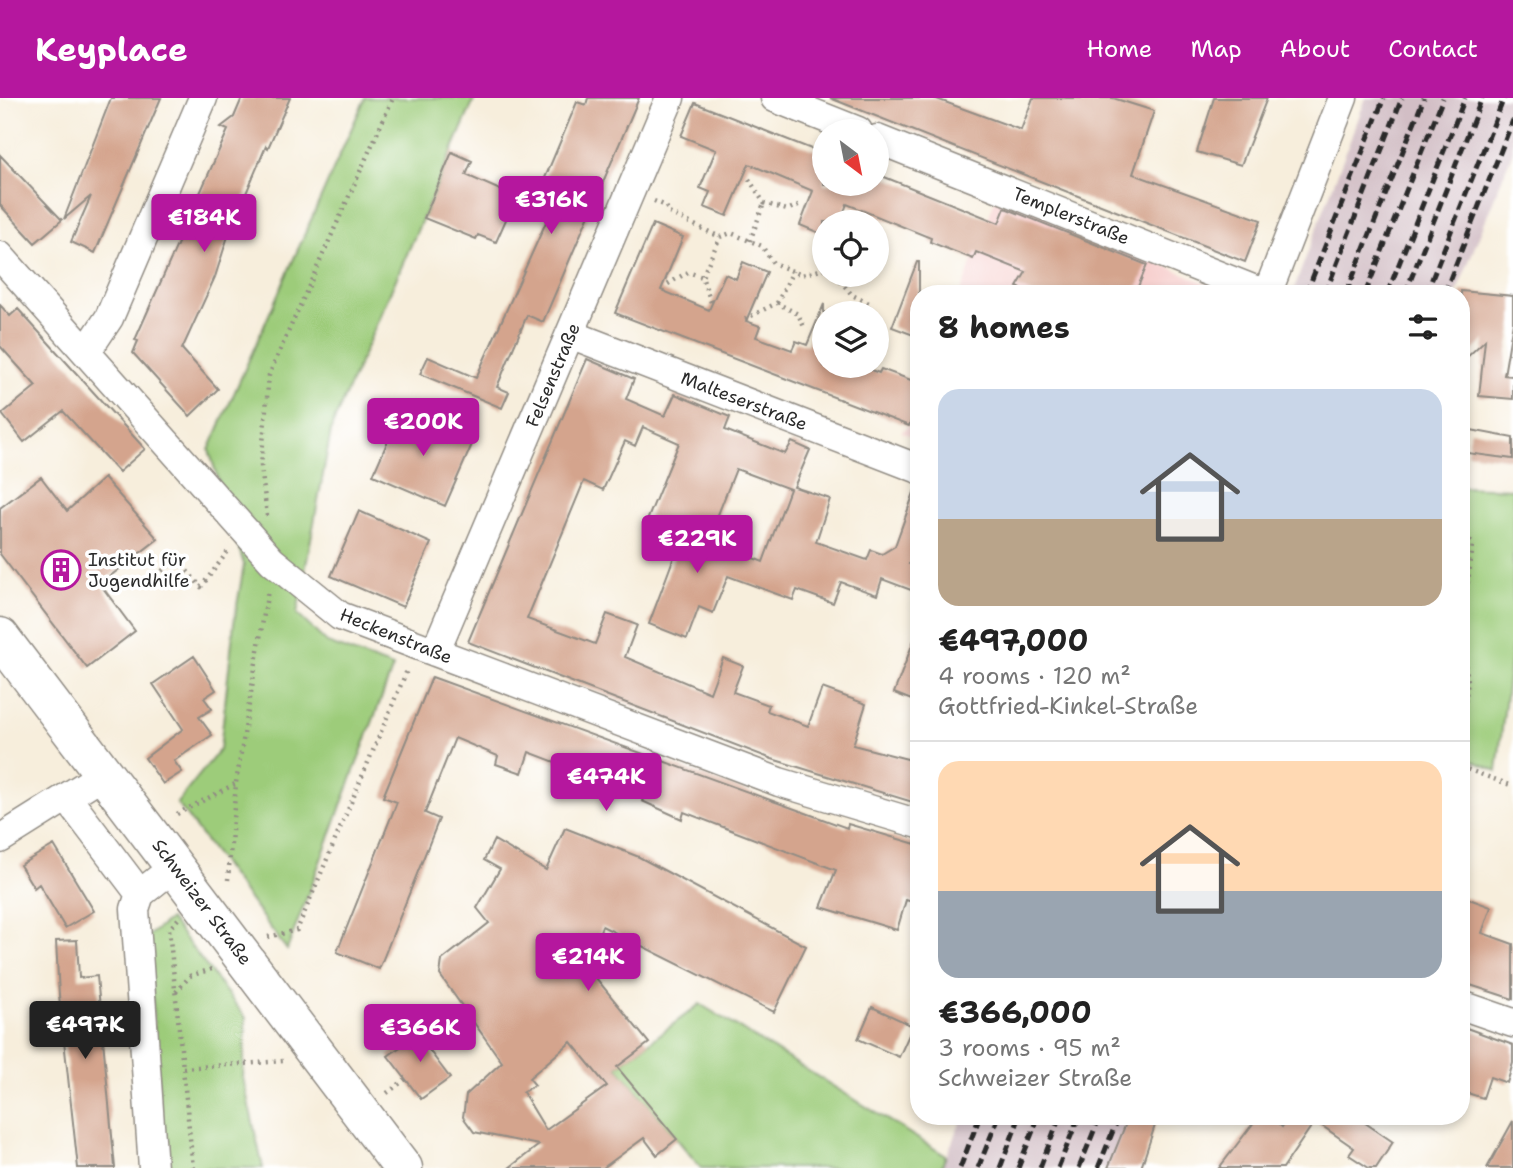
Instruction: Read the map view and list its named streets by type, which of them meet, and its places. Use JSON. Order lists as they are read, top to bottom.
{
  "streets": {
    "main road": ["Schweizer Straße"],
    "street": [
      "Templerstraße",
      "Felsenstraße",
      "Malteserstraße",
      "Heckenstraße"
    ]
  },
  "crossings": [
    ["Felsenstraße", "Malteserstraße"],
    ["Felsenstraße", "Heckenstraße"]
  ],
  "places": {
    "building": ["Institut für Jugendhilfe"]
  },
  "north": "bottom right",
  "page": {
    "header": "Keyplace",
    "nav": [
      "Home",
      "Map",
      "About",
      "Contact"
    ],
    "price": [
      "€316K",
      "€184K",
      "€200K",
      "€229K",
      "€474K",
      "€214K",
      "€497K",
      "€366K"
    ],
    "heading": "8 homes",
    "list": [
      {
        "name": "€497,000",
        "note": "4 rooms · 120 m² · Gottfried-Kinkel-Straße"
      },
      {
        "name": "€366,000",
        "note": "3 rooms · 95 m² · Schweizer Straße"
      }
    ]
  }
}
